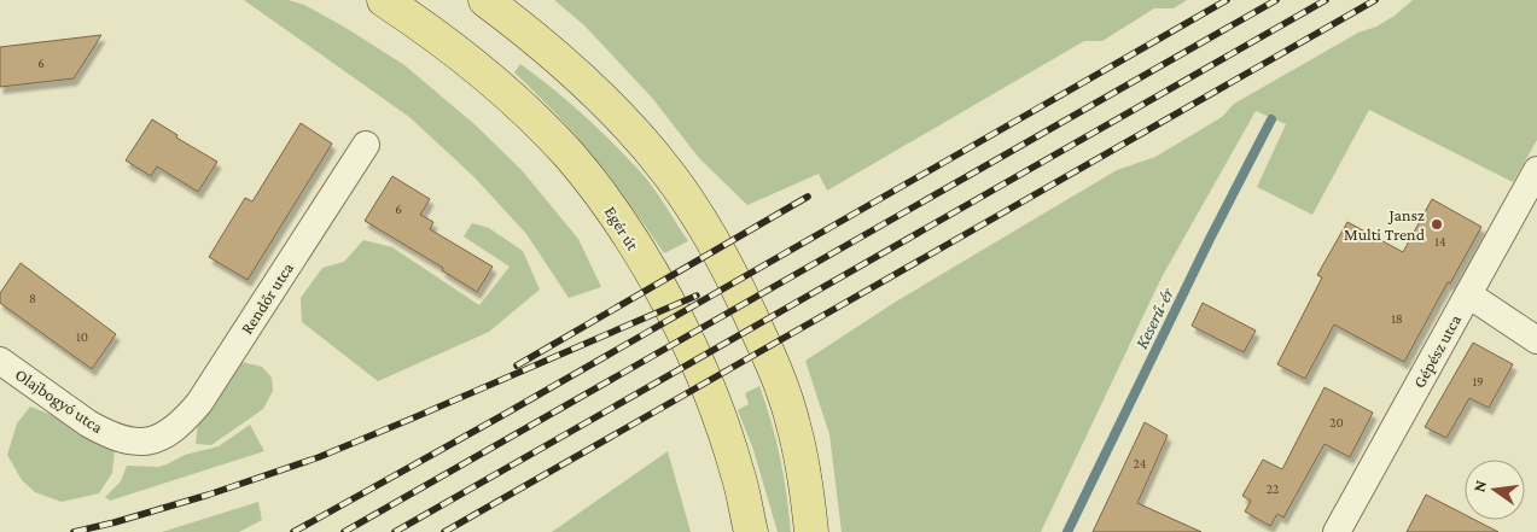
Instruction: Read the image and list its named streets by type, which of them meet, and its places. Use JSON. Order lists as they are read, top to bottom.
{
  "streets": {
    "main road": ["Egér út"],
    "street": ["Rendőr utca", "Gépész utca", "Olajbogyó utca"]
  },
  "crossings": [
    ["Rendőr utca", "Olajbogyó utca"]
  ],
  "water": ["Keserű-ér"],
  "places": ["Jansz Multi Trend"],
  "house_numbers": [
    "6",
    "6",
    "14",
    "8",
    "18",
    "10",
    "19",
    "20",
    "24",
    "22"
  ],
  "north": "left"
}
